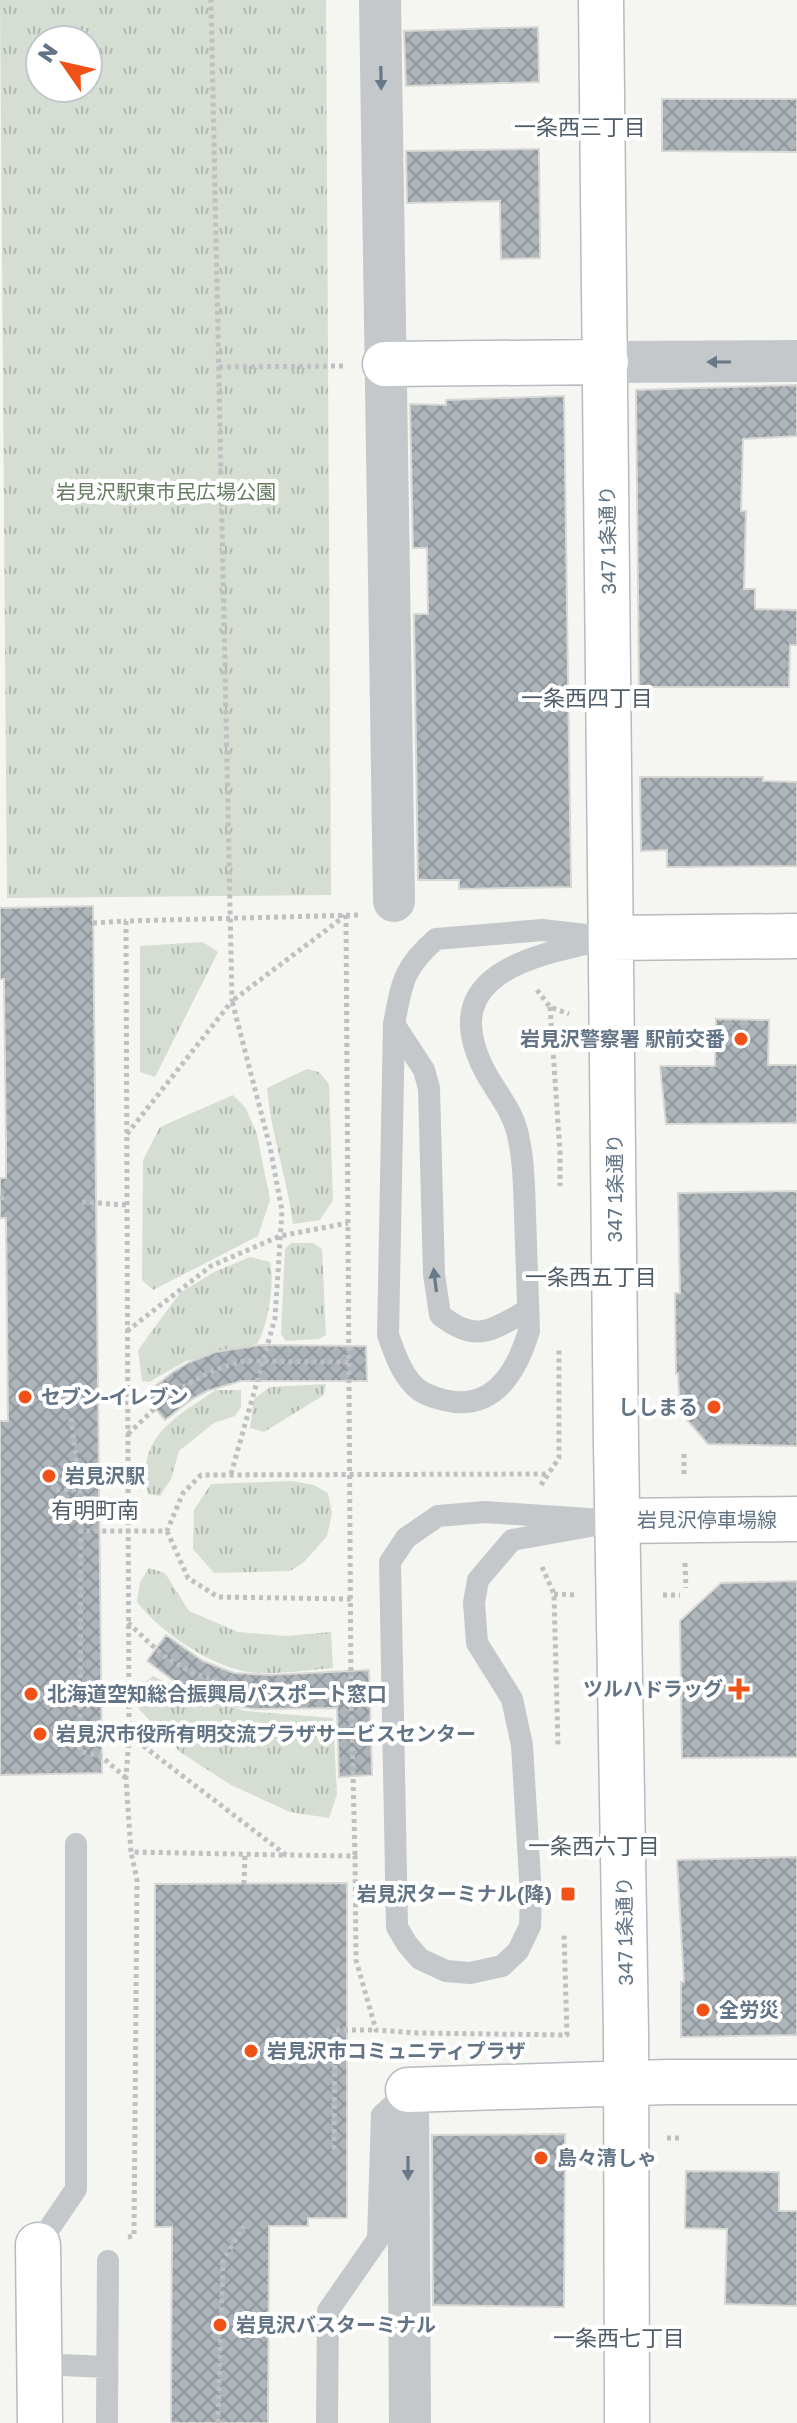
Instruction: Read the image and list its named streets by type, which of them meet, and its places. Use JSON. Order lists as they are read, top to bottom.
{
  "streets": {
    "street": ["347 1条通り", "岩見沢停車場線"]
  },
  "crossings": [
    ["347 1条通り", "岩見沢停車場線"]
  ],
  "districts": [
    "一条西三丁目",
    "一条西四丁目",
    "一条西五丁目",
    "有明町南",
    "一条西六丁目",
    "一条西七丁目"
  ],
  "parks": ["岩見沢駅東市民広場公園"],
  "places": {
    "other": [
      "岩見沢警察署 駅前交番",
      "セブン-イレブン",
      "ししまる",
      "岩見沢駅",
      "北海道空知総合振興局パスポート窓口",
      "岩見沢市役所有明交流プラザサービスセンター",
      "全労災",
      "岩見沢市コミュニティプラザ",
      "島々清しゃ",
      "岩見沢バスターミナル"
    ],
    "health": ["ツルハドラッグ"],
    "transit": ["岩見沢ターミナル(降)"]
  },
  "north": "top left"
}
